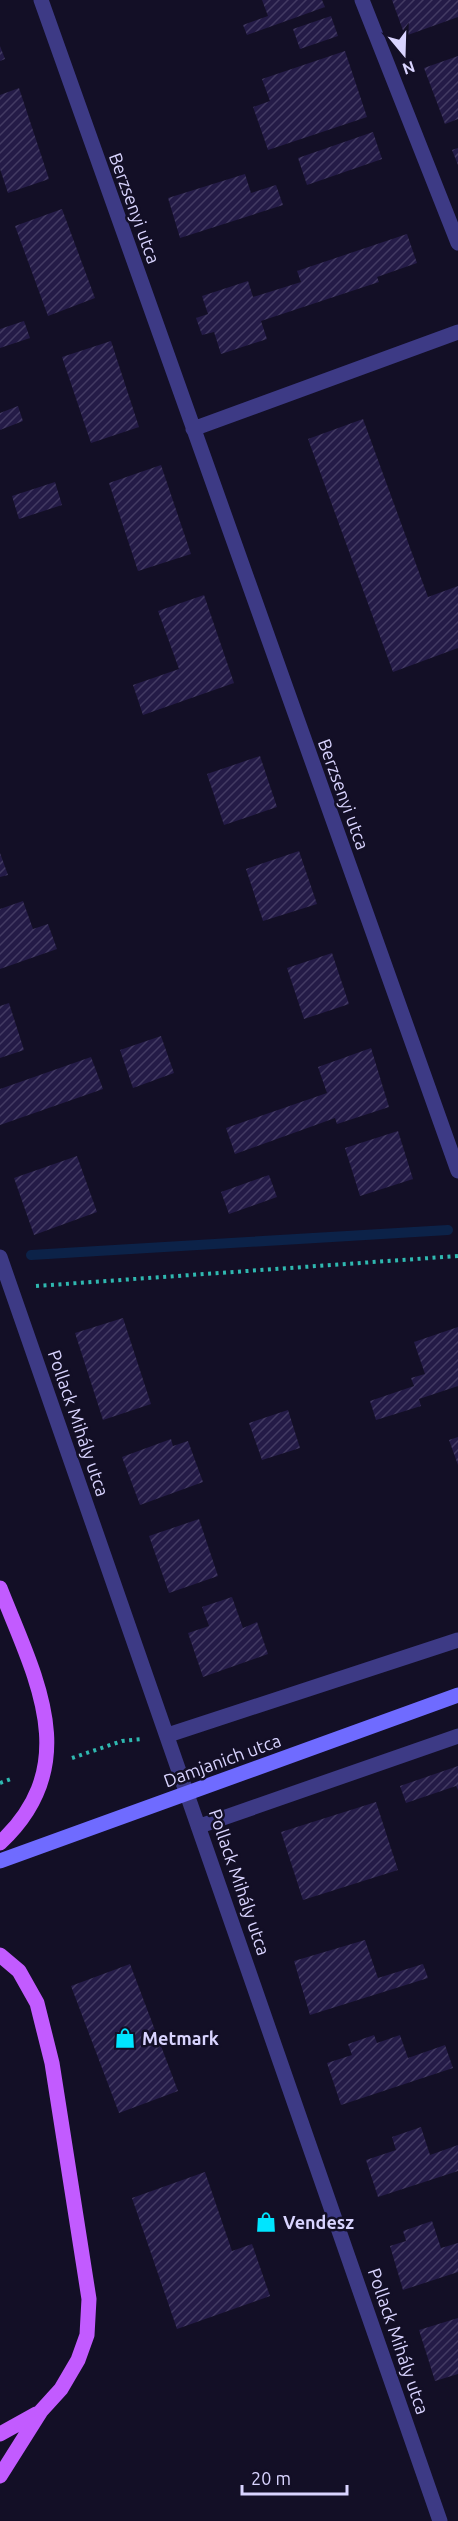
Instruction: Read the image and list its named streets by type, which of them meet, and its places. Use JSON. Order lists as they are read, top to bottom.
{
  "streets": {
    "main road": ["Damjanich utca"],
    "street": ["Berzsenyi utca", "Pollack Mihály utca"]
  },
  "places": {
    "shop": ["Metmark", "Vendesz"]
  },
  "scale_bar": "20 m",
  "north": "bottom"
}
